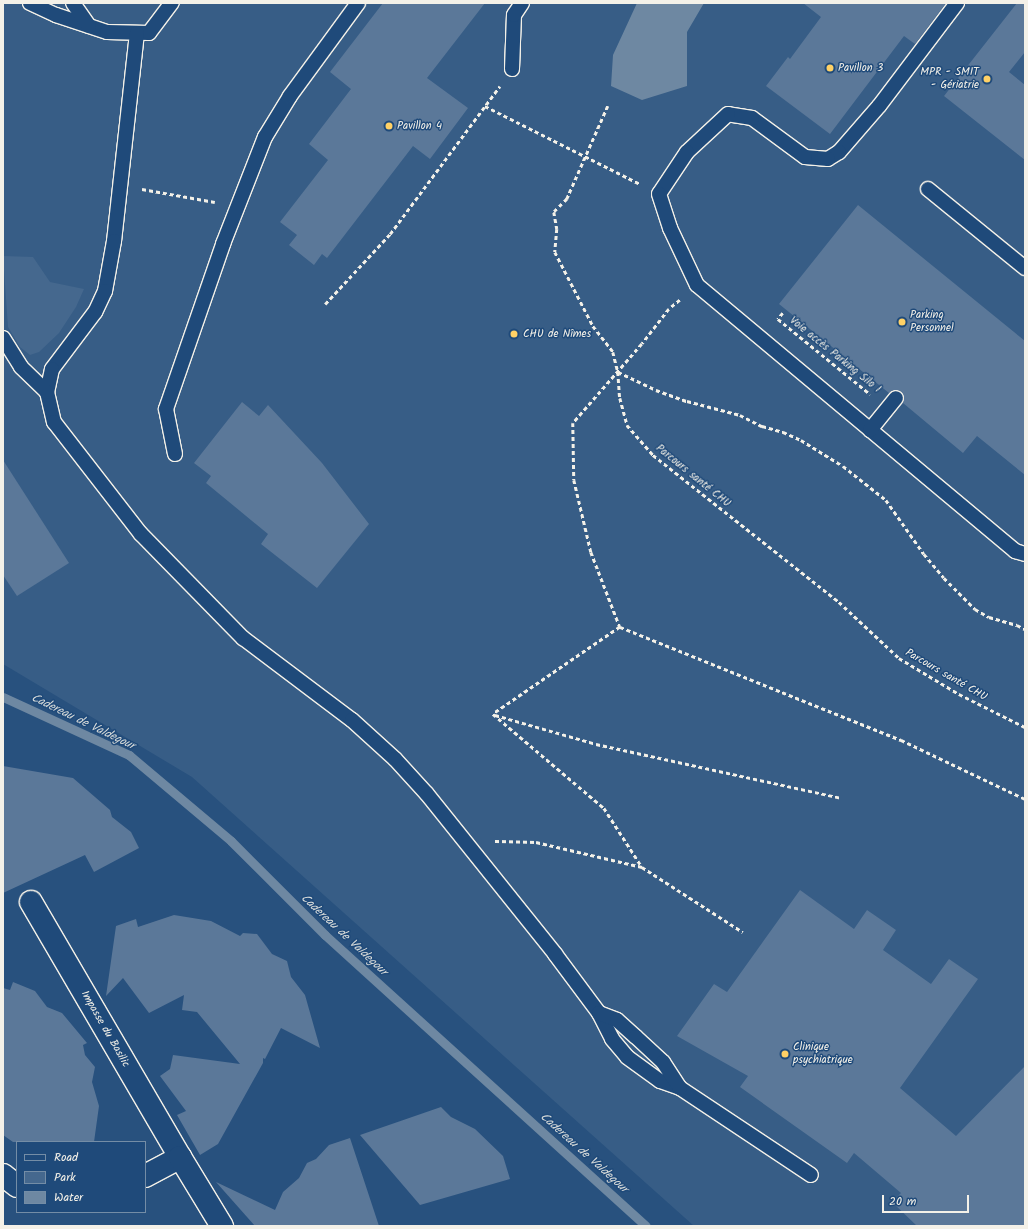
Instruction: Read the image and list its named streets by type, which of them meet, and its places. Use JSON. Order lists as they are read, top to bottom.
{
  "streets": {
    "street": ["Impasse du Basilic"],
    "path": ["Voie accès Parking Silo 1", "Parcours santé CHU"]
  },
  "water": ["Cadereau de Valdegour"],
  "places": [
    "Pavillon 3",
    "MPR - SMIT - Gériatrie",
    "Pavillon 4",
    "Parking Personnel",
    "CHU de Nîmes",
    "Clinique psychiatrique"
  ],
  "legend": ["Road", "Park", "Water"],
  "scale_bar": "20 m"
}
